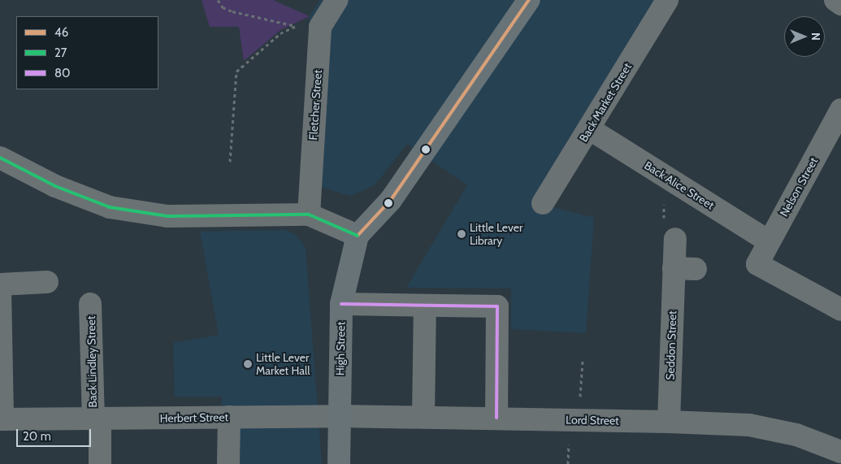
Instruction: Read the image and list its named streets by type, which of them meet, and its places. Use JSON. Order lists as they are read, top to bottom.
{
  "streets": {
    "main road": ["High Street"],
    "street": [
      "Back Market Street",
      "Fletcher Street",
      "Back Alice Street",
      "Nelson Street",
      "Seddon Street",
      "Back Lindley Street",
      "Herbert Street",
      "Lord Street"
    ]
  },
  "crossings": [
    ["Back Market Street", "Back Alice Street"],
    ["Back Alice Street", "Nelson Street"],
    ["Seddon Street", "Lord Street"],
    ["High Street", "Herbert Street"],
    ["High Street", "Lord Street"],
    ["Back Lindley Street", "Herbert Street"],
    ["Herbert Street", "Lord Street"]
  ],
  "places": ["Little Lever Library", "Little Lever Market Hall"],
  "lines": ["transit line 46", "transit line 27", "transit line 80"],
  "legend": ["46", "27", "80"],
  "scale_bar": "20 m",
  "north": "right"
}
